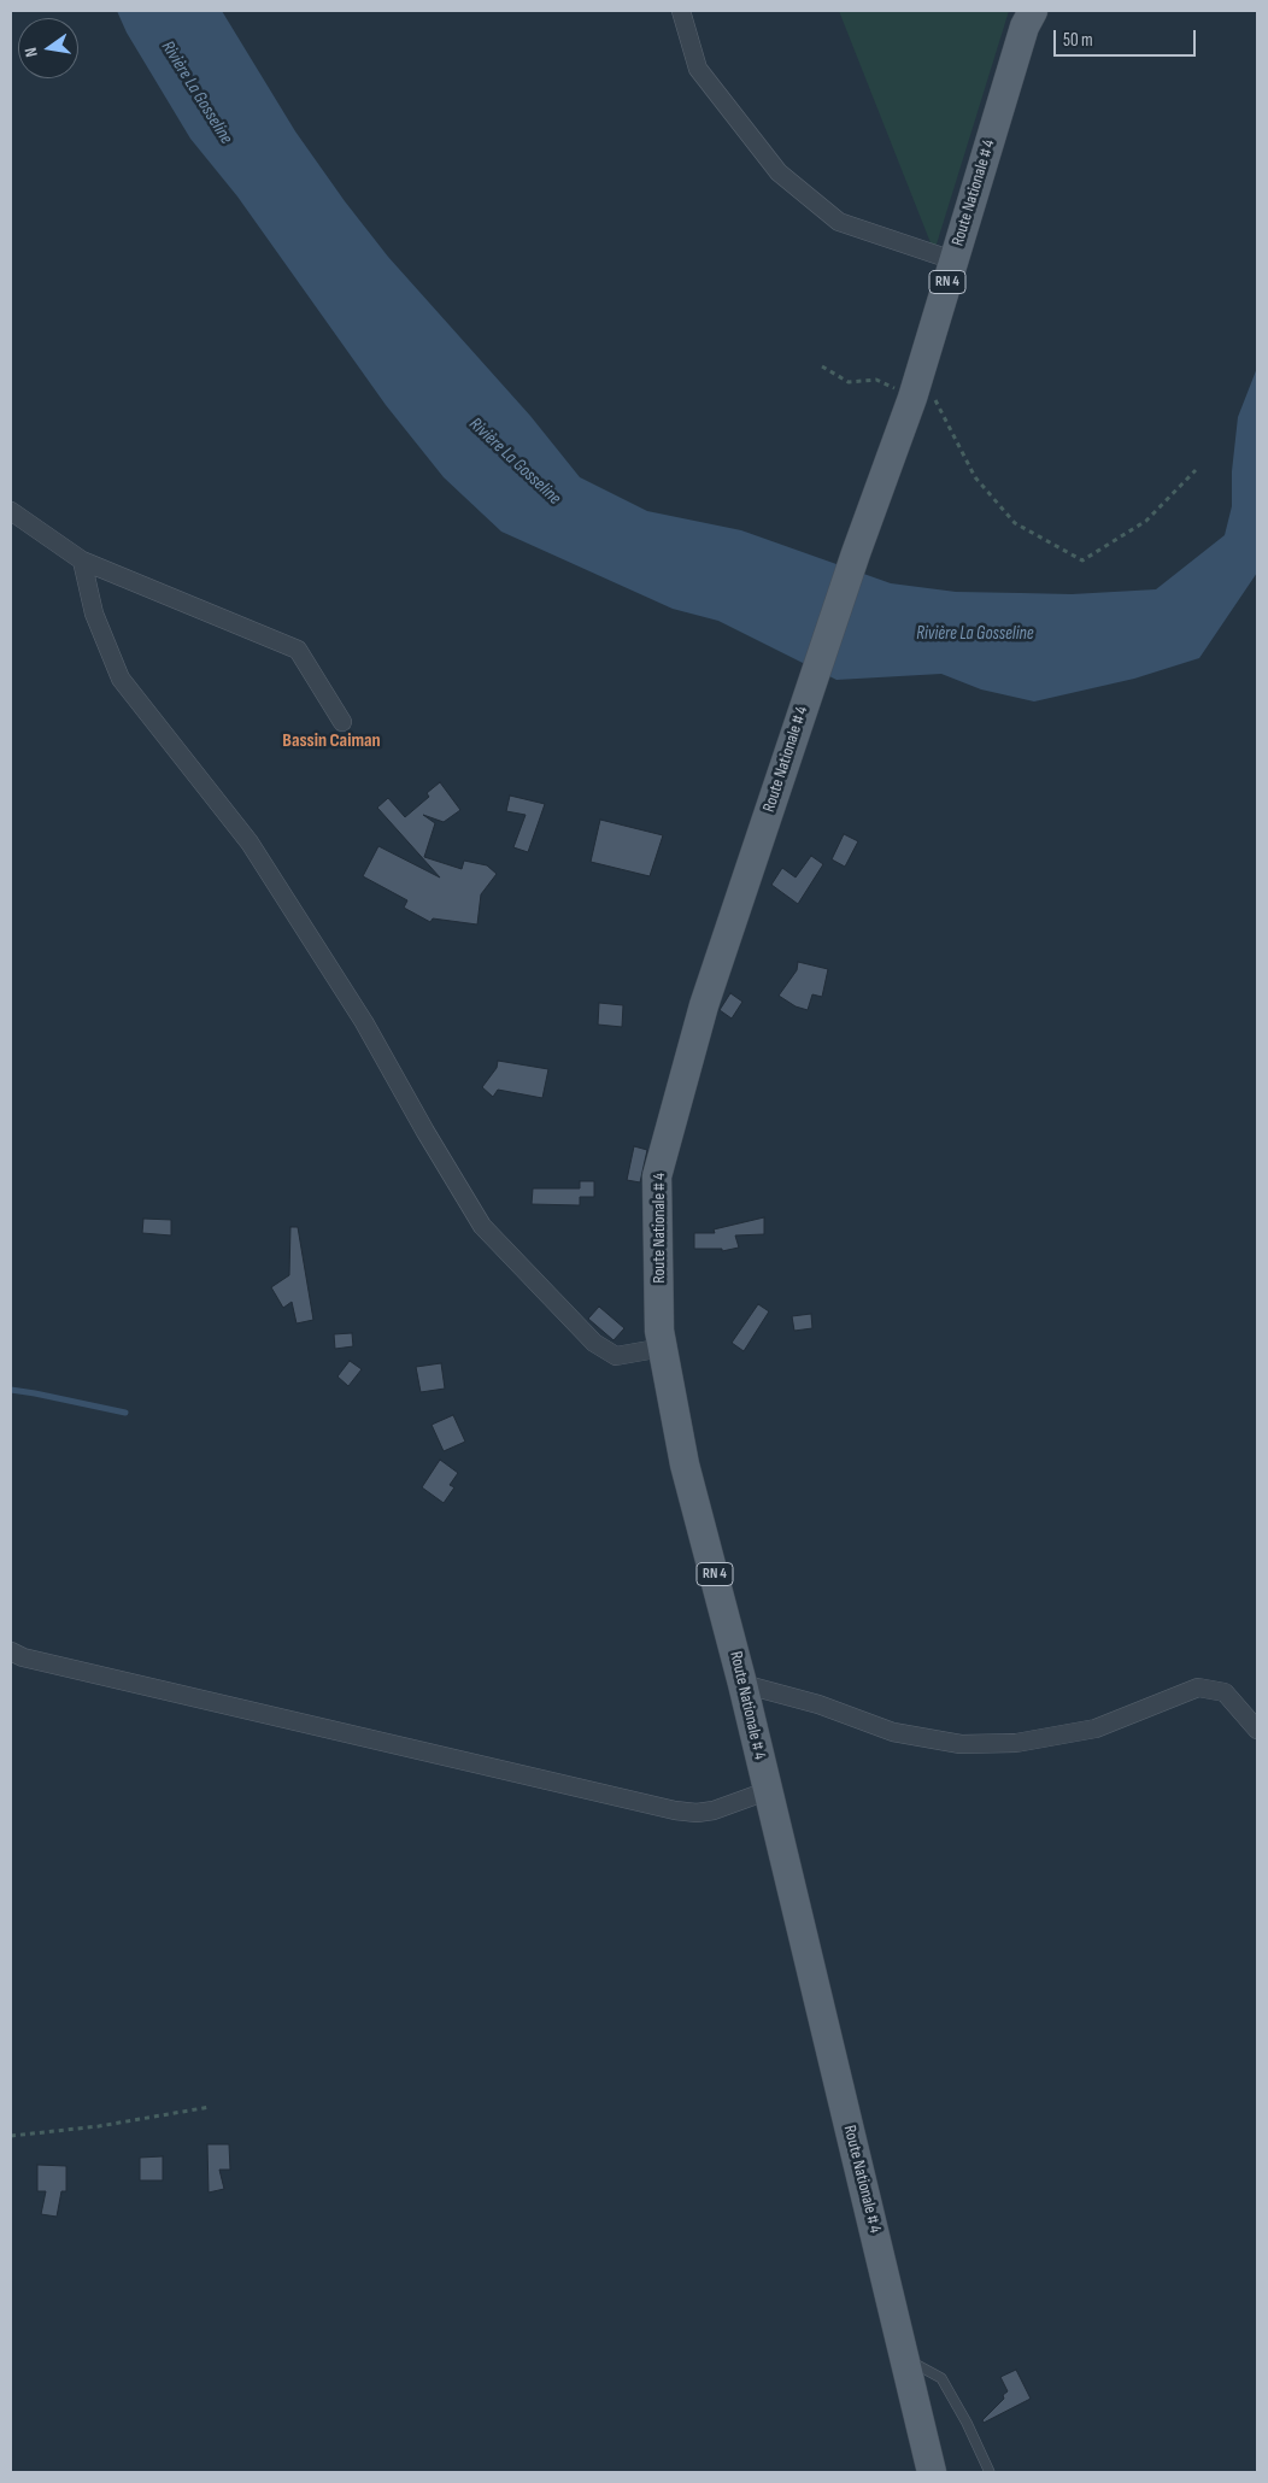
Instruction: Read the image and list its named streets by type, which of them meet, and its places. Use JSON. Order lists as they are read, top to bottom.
{
  "streets": {
    "main road": ["Route Nationale # 4", "RN 4"]
  },
  "districts": ["Bassin Caiman"],
  "water": ["Rivière La Gosseline"],
  "scale_bar": "50 m",
  "north": "left"
}
